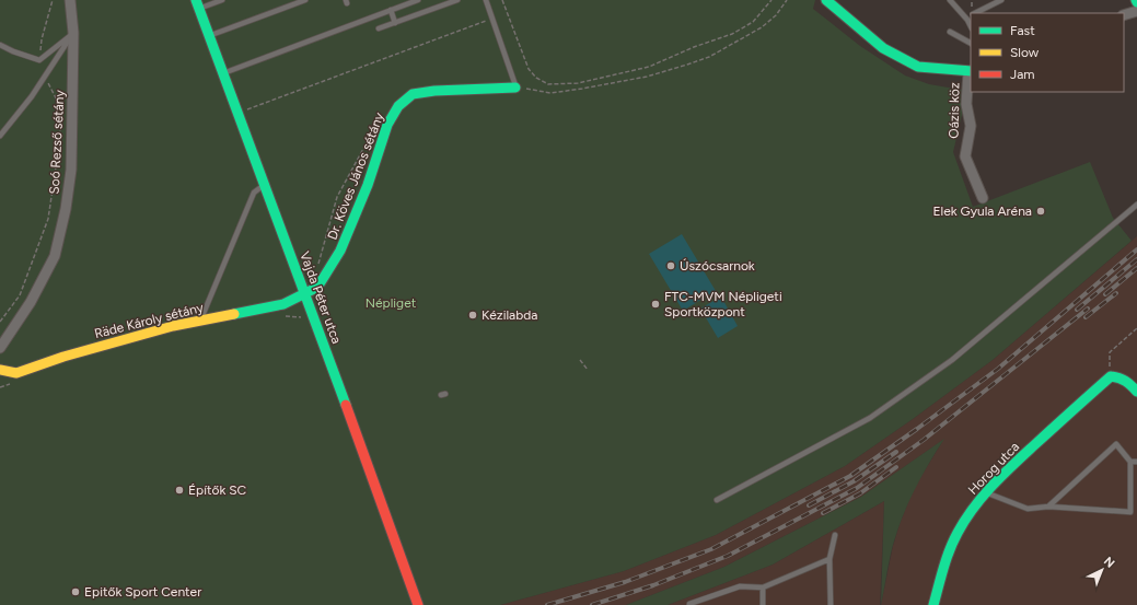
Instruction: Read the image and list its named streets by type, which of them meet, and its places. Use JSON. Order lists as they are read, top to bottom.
{
  "streets": {
    "street": [
      "Oázis köz",
      "Soó Rezső sétány",
      "Dr. Köves János sétány",
      "Vajda Péter utca",
      "Räde Károly sétány",
      "Horog utca"
    ]
  },
  "crossings": [
    ["Dr. Köves János sétány", "Vajda Péter utca"],
    ["Dr. Köves János sétány", "Räde Károly sétány"],
    ["Vajda Péter utca", "Räde Károly sétány"]
  ],
  "parks": ["Népliget"],
  "places": [
    "Elek Gyula Aréna",
    "Úszócsarnok",
    "FTC-MVM Népligeti Sportközpont",
    "Kézilabda",
    "Építők SC",
    "Epitők Sport Center"
  ],
  "legend": ["Fast", "Slow", "Jam"],
  "north": "top right"
}
